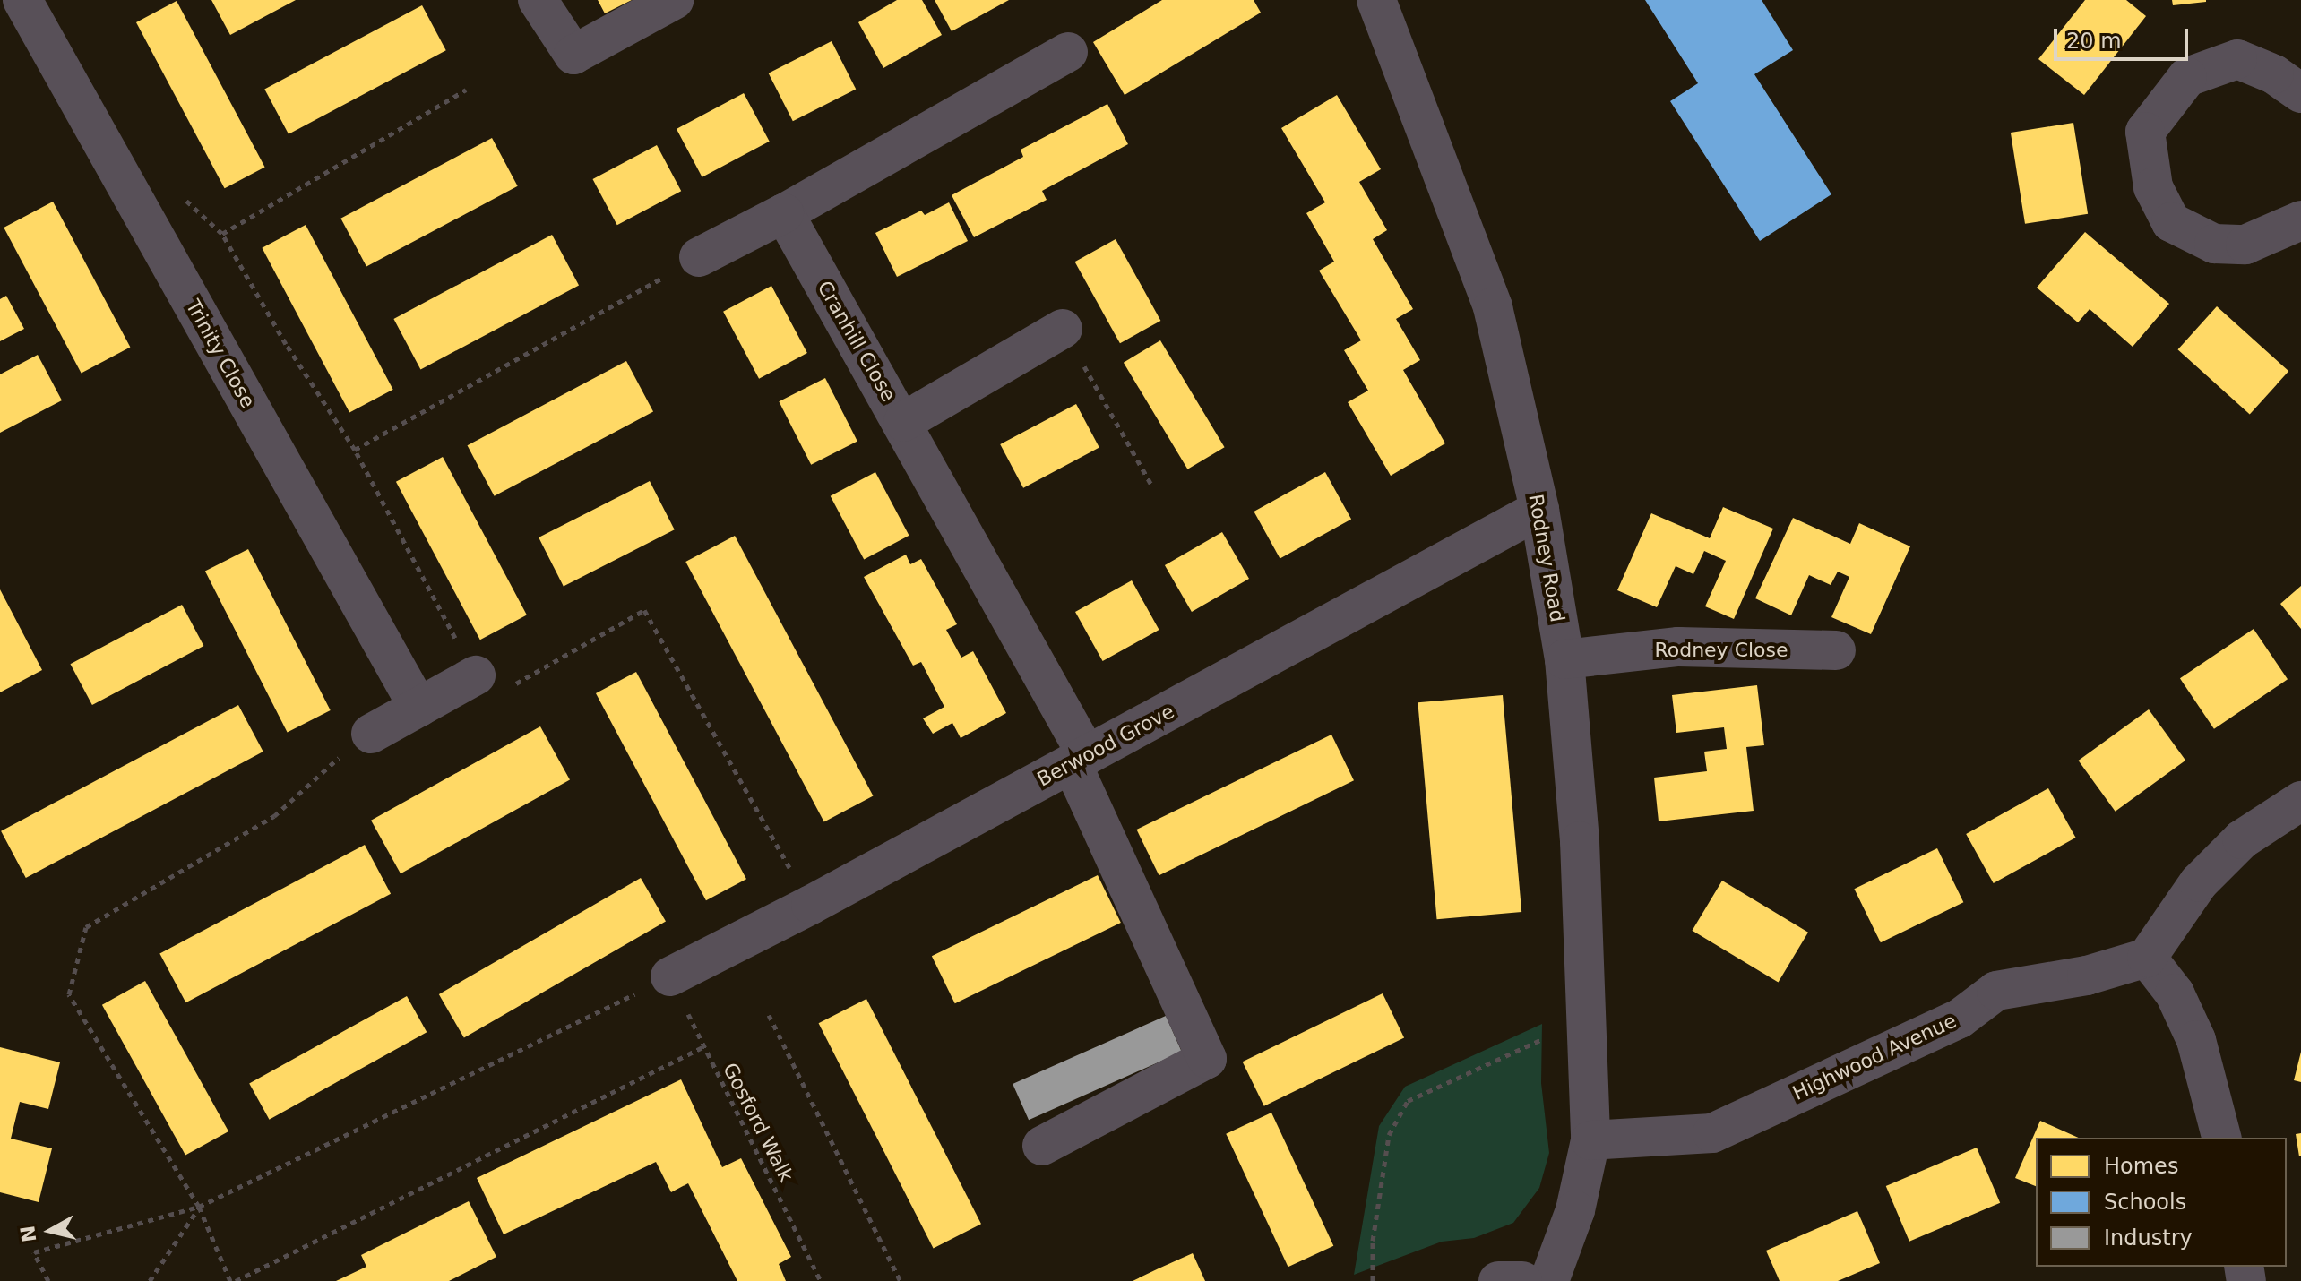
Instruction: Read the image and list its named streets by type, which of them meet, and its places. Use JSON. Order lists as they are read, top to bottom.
{
  "streets": {
    "street": [
      "Cranhill Close",
      "Trinity Close",
      "Rodney Road",
      "Rodney Close",
      "Berwood Grove",
      "Highwood Avenue"
    ],
    "path": ["Gosford Walk"]
  },
  "crossings": [
    ["Cranhill Close", "Berwood Grove"],
    ["Rodney Road", "Rodney Close"],
    ["Rodney Road", "Berwood Grove"],
    ["Rodney Road", "Highwood Avenue"],
    ["Berwood Grove", "Gosford Walk"]
  ],
  "legend": ["Homes", "Schools", "Industry"],
  "scale_bar": "20 m",
  "north": "left"
}
